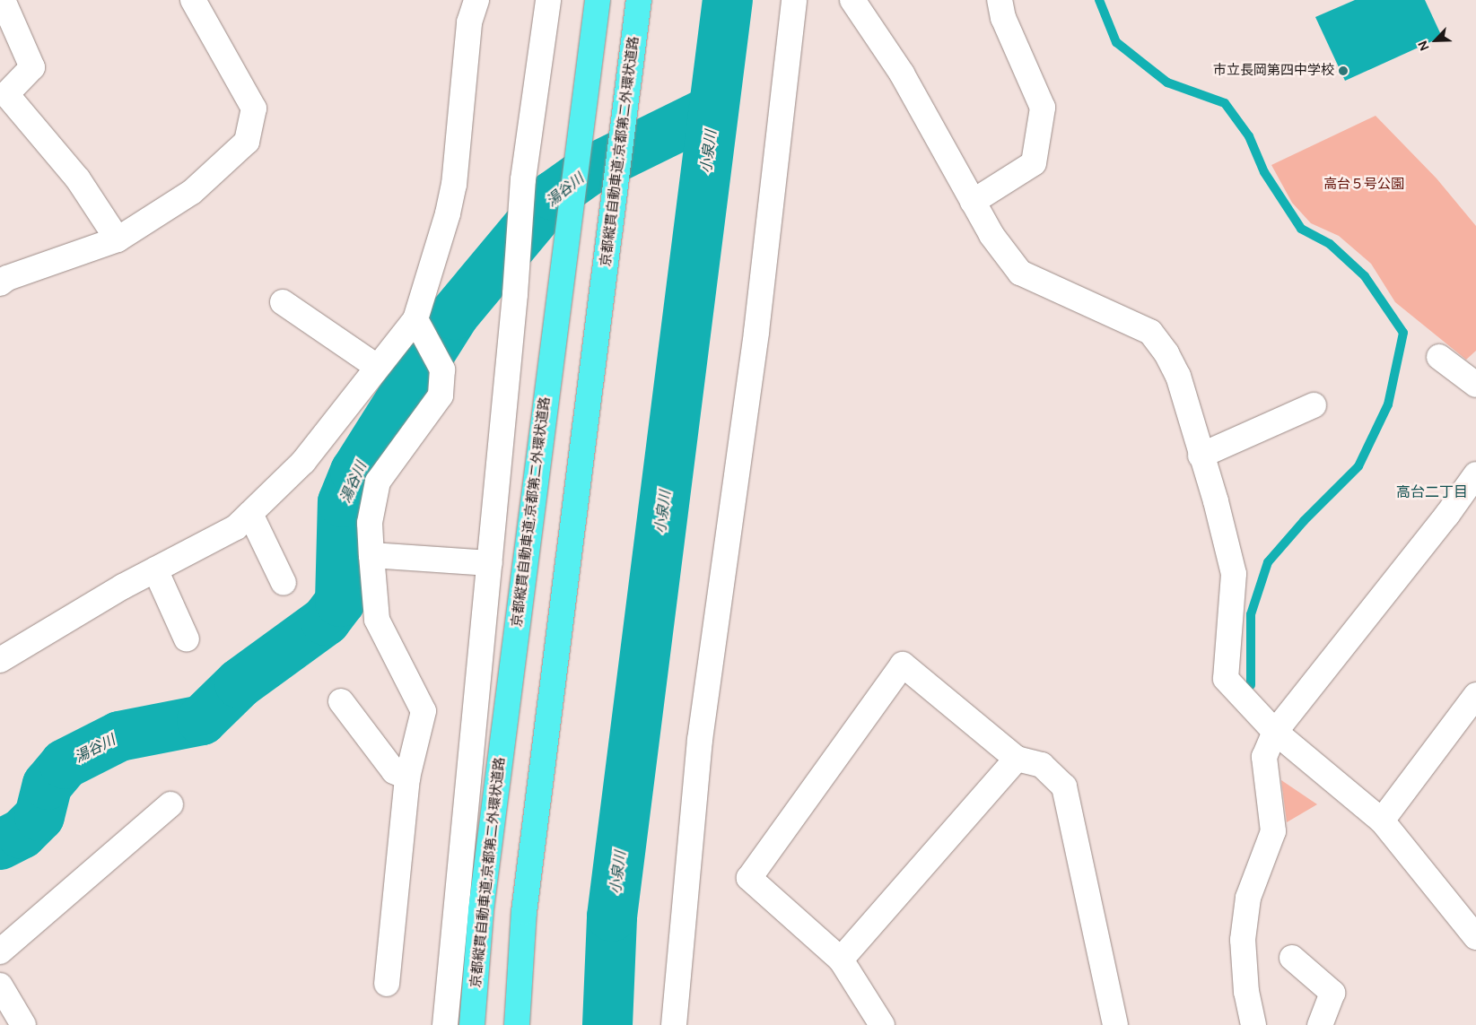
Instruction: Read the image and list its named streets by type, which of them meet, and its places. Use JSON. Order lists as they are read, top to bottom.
{
  "streets": {
    "highway": ["京都縦貫自動車道;京都第二外環状道路"]
  },
  "districts": ["高台二丁目"],
  "water": ["小泉川", "湯谷川"],
  "parks": ["高台５号公園"],
  "places": ["市立長岡第四中学校"],
  "north": "bottom left"
}
